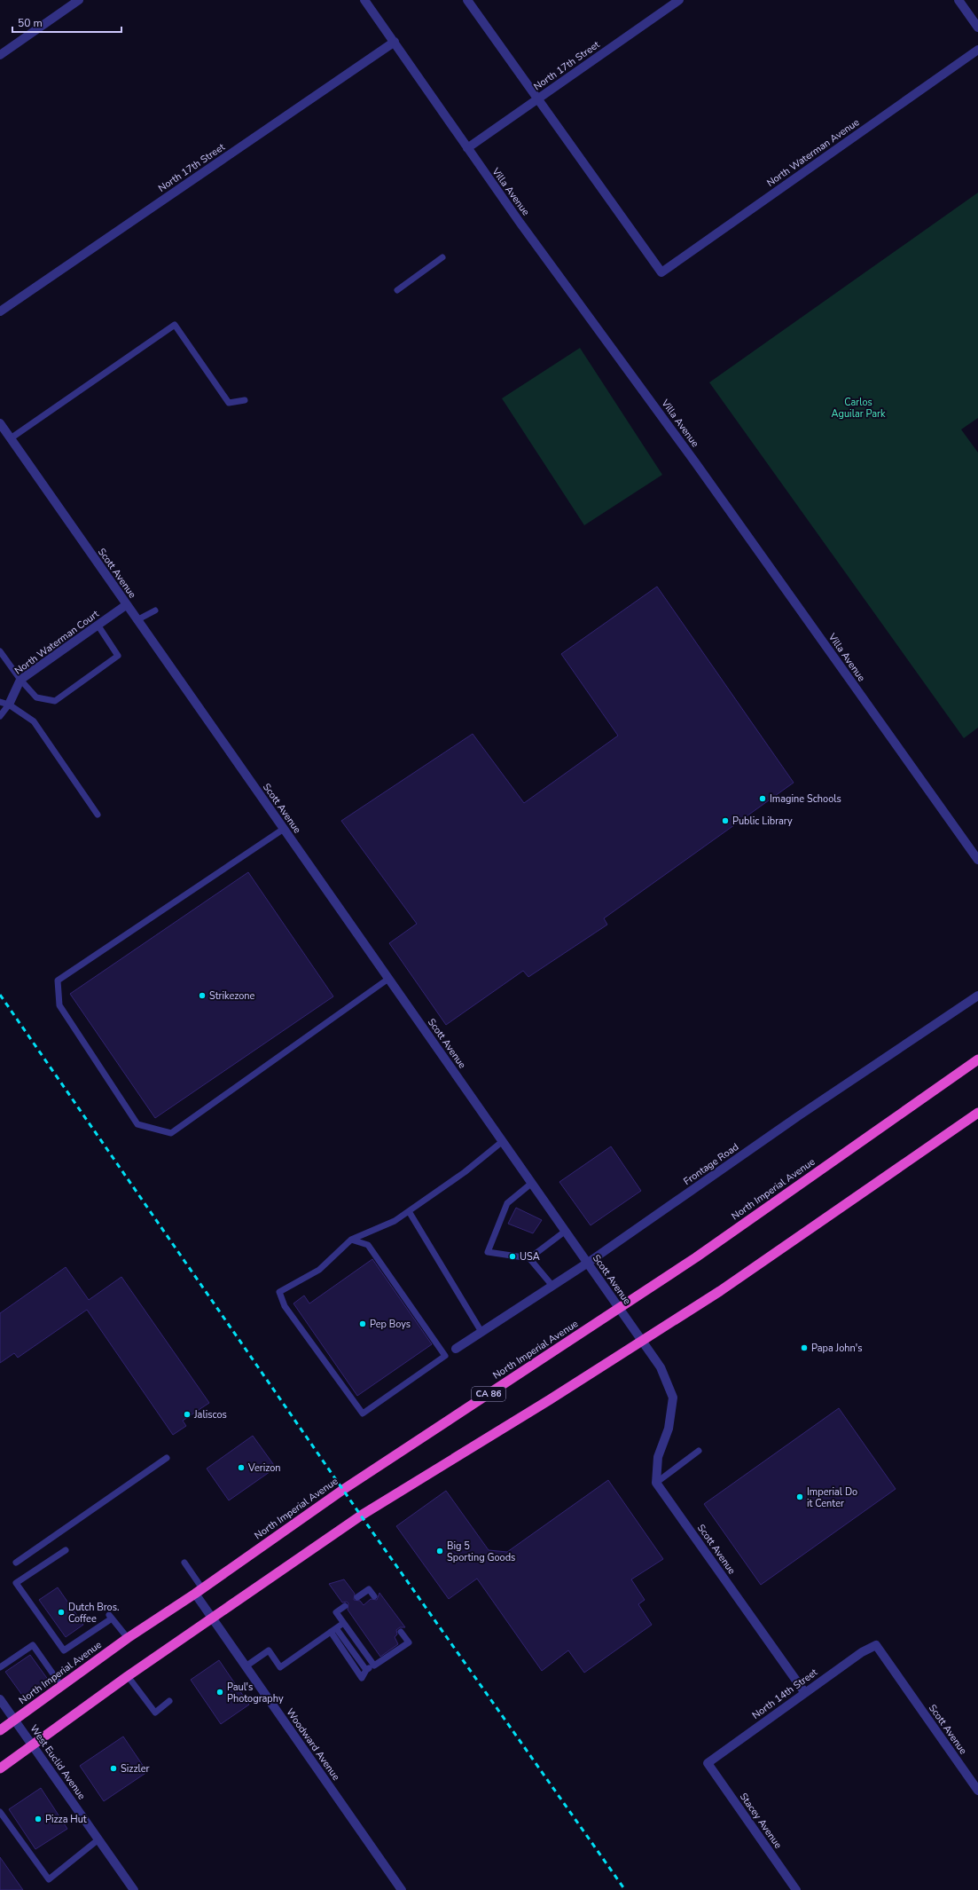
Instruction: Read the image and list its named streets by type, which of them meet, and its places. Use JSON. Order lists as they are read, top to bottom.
{
  "streets": {
    "highway": ["North Imperial Avenue", "CA 86"],
    "street": [
      "North 17th Street",
      "North Waterman Avenue",
      "Villa Avenue",
      "Scott Avenue",
      "North Waterman Court",
      "Frontage Road",
      "North 14th Street",
      "Woodward Avenue",
      "West Euclid Avenue",
      "Stacey Avenue"
    ]
  },
  "crossings": [
    ["North 17th Street", "North Waterman Avenue"],
    ["North 17th Street", "Villa Avenue"],
    ["Scott Avenue", "North Waterman Court"],
    ["Scott Avenue", "Frontage Road"],
    ["Scott Avenue", "North Imperial Avenue"],
    ["Scott Avenue", "North 14th Street"],
    ["North Imperial Avenue", "Woodward Avenue"],
    ["North Imperial Avenue", "West Euclid Avenue"],
    ["North 14th Street", "Stacey Avenue"]
  ],
  "parks": ["Carlos Aguilar Park"],
  "places": [
    "Imagine Schools",
    "Public Library",
    "Strikezone",
    "USA",
    "Pep Boys",
    "Papa John's",
    "Jaliscos",
    "Verizon",
    "Imperial Do it Center",
    "Big 5 Sporting Goods",
    "Dutch Bros. Coffee",
    "Paul's Photography",
    "Sizzler",
    "Pizza Hut"
  ],
  "scale_bar": "50 m"
}
